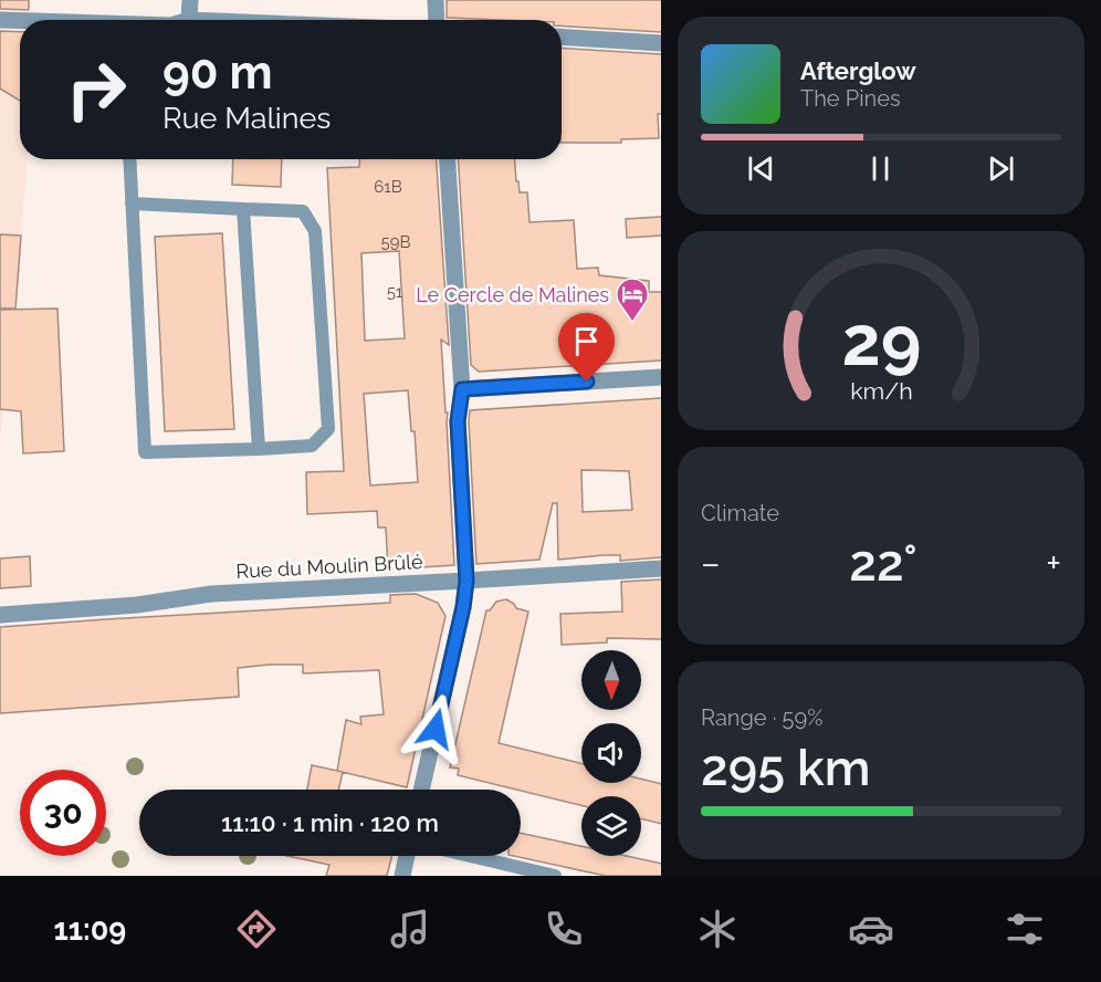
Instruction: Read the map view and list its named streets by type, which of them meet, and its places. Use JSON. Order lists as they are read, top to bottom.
{
  "streets": {
    "street": ["Rue du Moulin Brûlé"]
  },
  "places": {
    "hotel": ["Le Cercle de Malines"]
  },
  "house_numbers": ["61B", "59B", "51"],
  "north": "bottom",
  "page": {
    "turn": ["90 m", "Rue Malines"],
    "song": ["Afterglow", "The Pines"],
    "tile": [
      "Climate",
      ["Range · 59%", "295 km"]
    ],
    "heat": ["−", "22°", "+"],
    "limit": "30",
    "trip": "11:10 · 1 min · 120 m",
    "tabs": "11:09",
    "gauge": ["29", "km/h"]
  }
}
